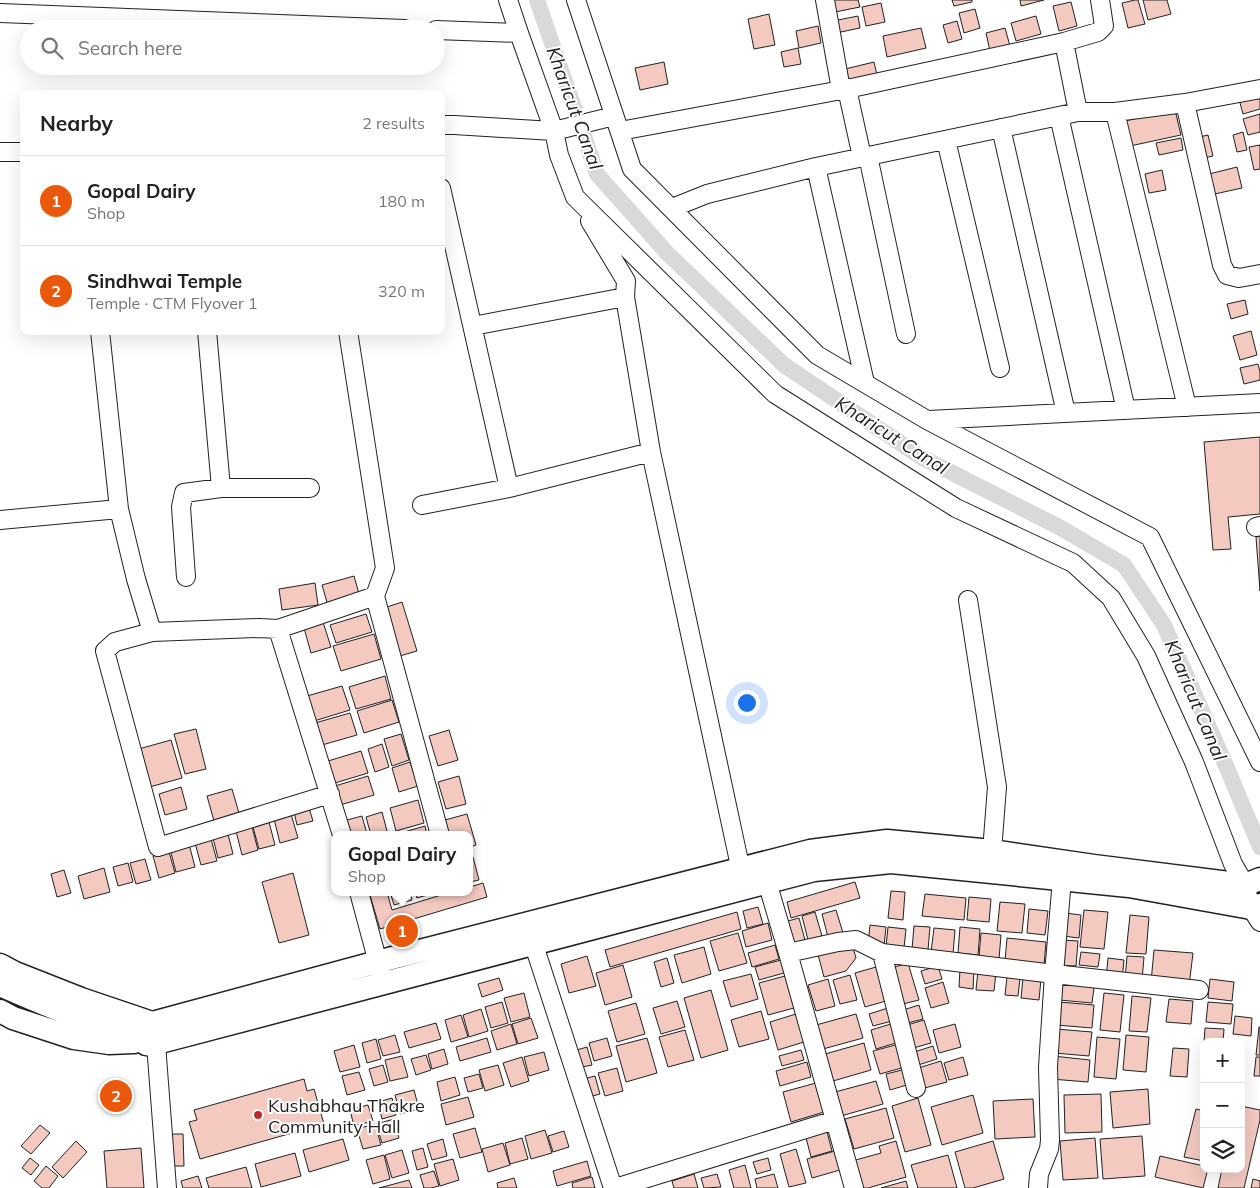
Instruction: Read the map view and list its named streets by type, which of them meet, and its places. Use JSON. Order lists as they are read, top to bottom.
{
  "water": ["Kharicut Canal"],
  "places": ["Kushabhau Thakre Community Hall"],
  "page": {
    "search": "Search here",
    "heading": ["Nearby", "2 results"],
    "list": [
      {
        "mark": "1",
        "name": "Gopal Dairy",
        "note": "Shop",
        "value": "180 m"
      },
      {
        "mark": "2",
        "name": "Sindhwai Temple",
        "note": "Temple · CTM Flyover 1",
        "value": "320 m"
      }
    ],
    "popup": ["Gopal Dairy", "Shop"],
    "pins": ["1", "2"],
    "map_buttons": ["+", "−"]
  }
}
